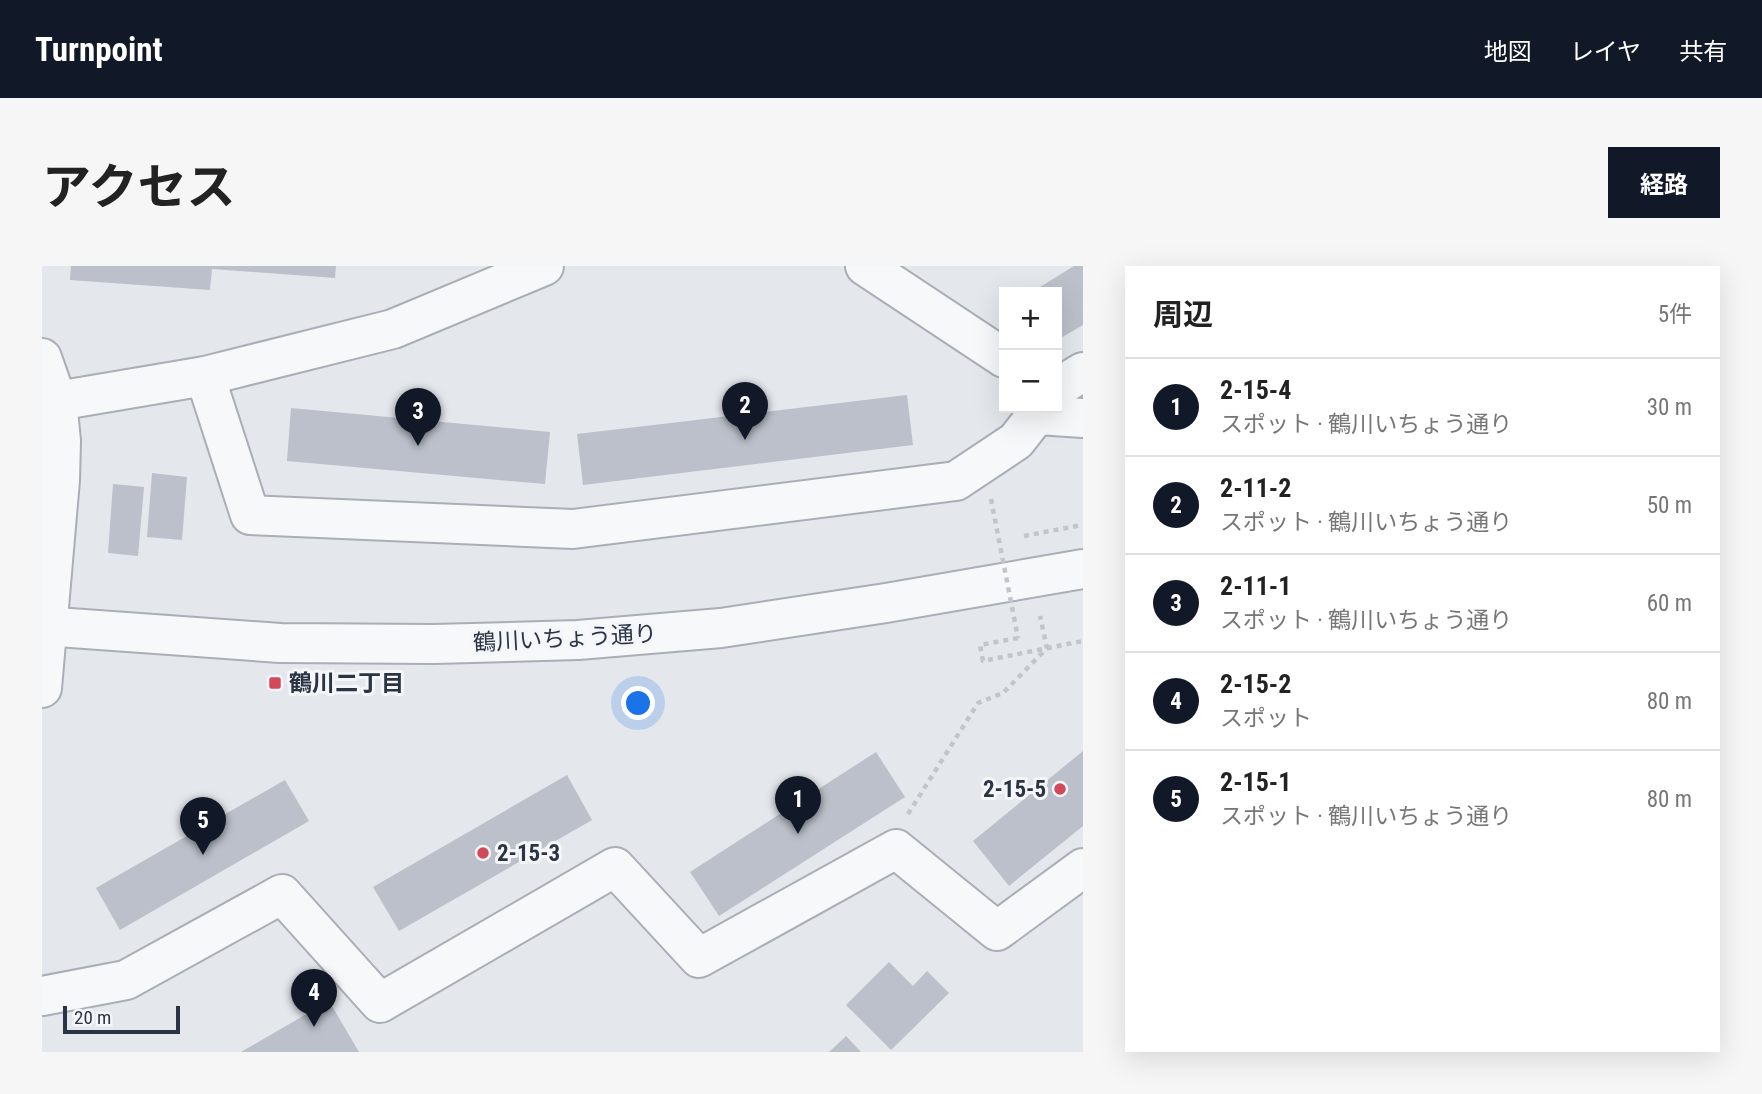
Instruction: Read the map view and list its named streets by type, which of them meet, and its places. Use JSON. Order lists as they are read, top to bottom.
{
  "streets": {
    "street": ["鶴川いちょう通り"]
  },
  "places": {
    "transit": ["鶴川二丁目"],
    "other": ["2-15-5", "2-15-3"]
  },
  "scale_bar": "20 m",
  "page": {
    "header": "Turnpoint",
    "nav": ["地図", "レイヤ", "共有"],
    "title": "アクセス",
    "buttons": "経路",
    "heading": ["周辺", "5件"],
    "map_buttons": ["+", "−"],
    "list": [
      {
        "mark": "1",
        "name": "2-15-4",
        "note": "スポット · 鶴川いちょう通り",
        "value": "30 m"
      },
      {
        "mark": "2",
        "name": "2-11-2",
        "note": "スポット · 鶴川いちょう通り",
        "value": "50 m"
      },
      {
        "mark": "3",
        "name": "2-11-1",
        "note": "スポット · 鶴川いちょう通り",
        "value": "60 m"
      },
      {
        "mark": "4",
        "name": "2-15-2",
        "note": "スポット",
        "value": "80 m"
      },
      {
        "mark": "5",
        "name": "2-15-1",
        "note": "スポット · 鶴川いちょう通り",
        "value": "80 m"
      }
    ],
    "pins": [
      "2",
      "3",
      "1",
      "5",
      "4"
    ],
    "scale": "20 m"
  }
}
